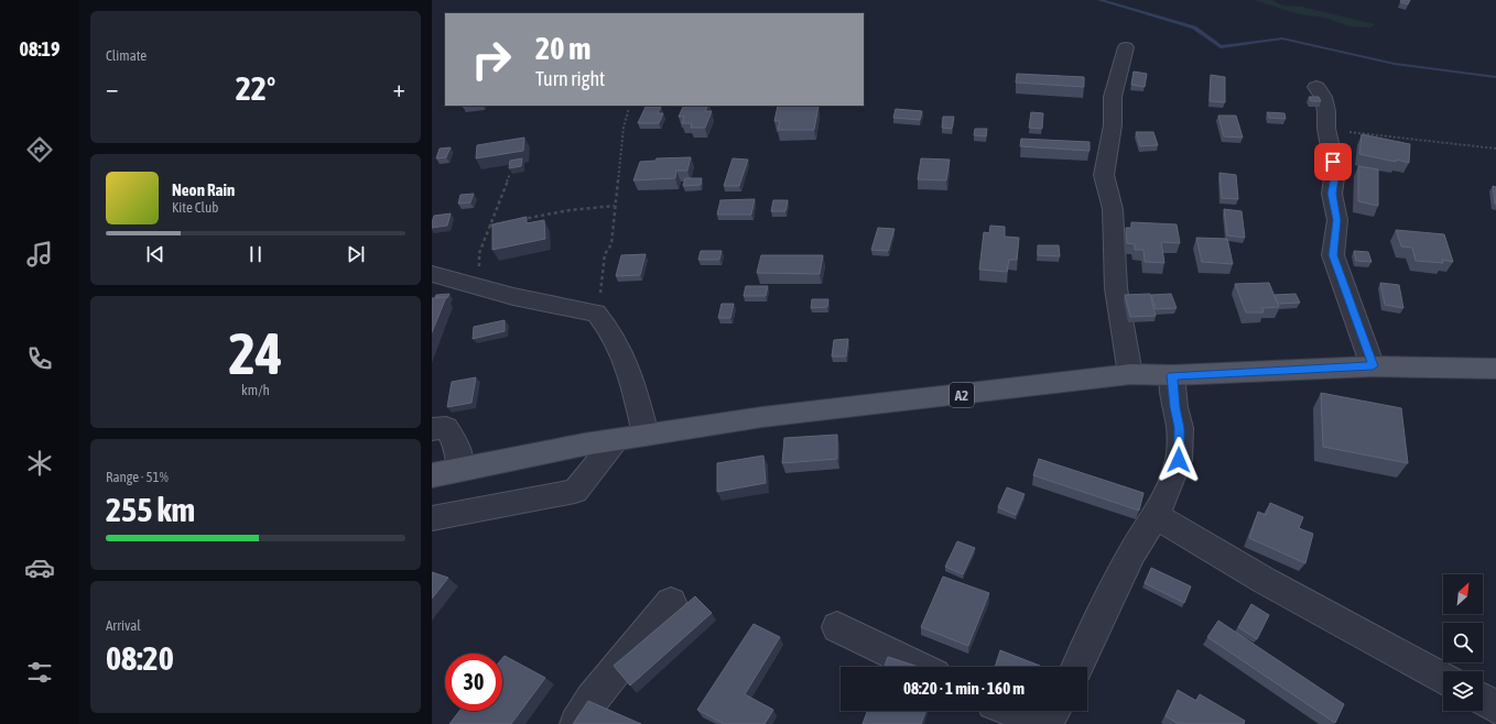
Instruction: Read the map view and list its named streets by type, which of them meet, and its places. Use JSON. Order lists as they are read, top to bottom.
{
  "streets": {
    "main road": ["A2"]
  },
  "north": "top right",
  "page": {
    "tabs": "08:19",
    "tile": [
      "Climate",
      ["24", "km/h"],
      ["Range · 51%", "255 km"],
      ["Arrival", "08:20"]
    ],
    "turn": ["20 m", "Turn right"],
    "heat": ["−", "22°", "+"],
    "song": ["Neon Rain", "Kite Club"],
    "limit": "30",
    "trip": "08:20 · 1 min · 160 m"
  }
}
